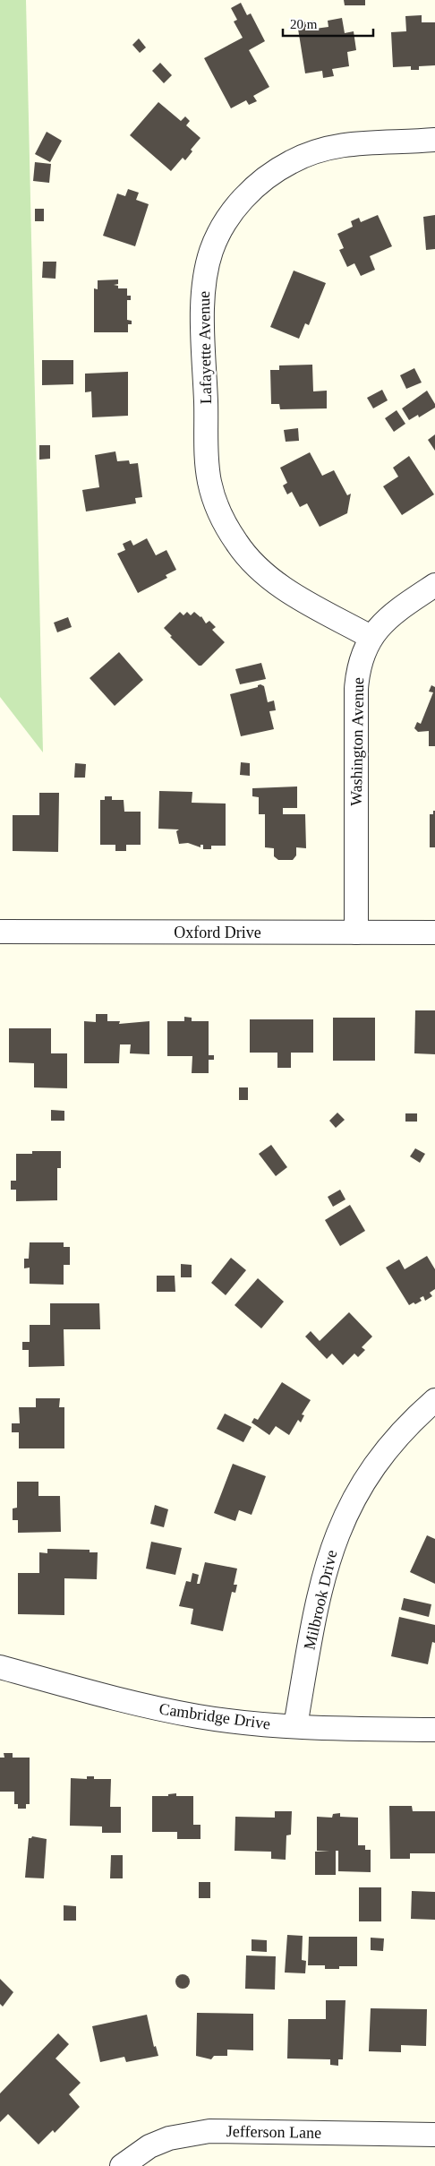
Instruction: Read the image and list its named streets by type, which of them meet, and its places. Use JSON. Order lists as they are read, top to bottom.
{
  "streets": {
    "street": [
      "Lafayette Avenue",
      "Washington Avenue",
      "Oxford Drive",
      "Milbrook Drive",
      "Cambridge Drive",
      "Jefferson Lane"
    ]
  },
  "crossings": [
    ["Lafayette Avenue", "Washington Avenue"],
    ["Washington Avenue", "Oxford Drive"],
    ["Milbrook Drive", "Cambridge Drive"]
  ],
  "scale_bar": "20 m"
}
